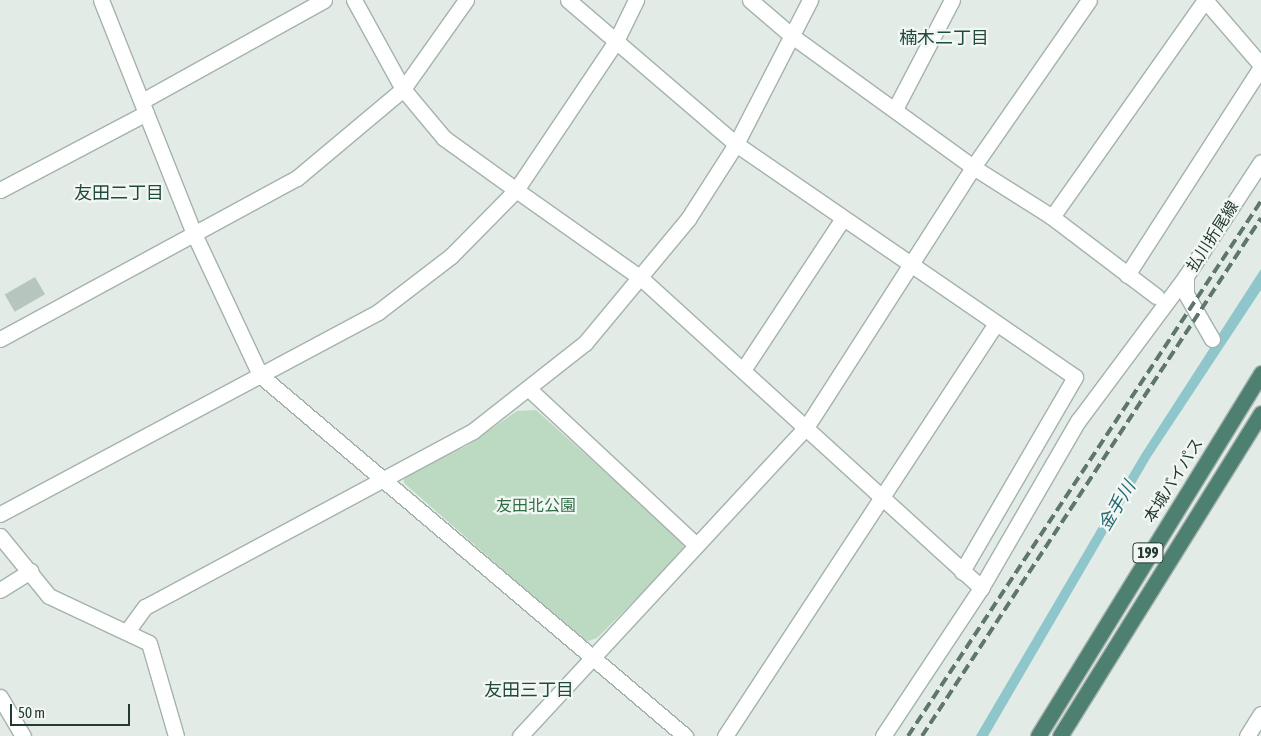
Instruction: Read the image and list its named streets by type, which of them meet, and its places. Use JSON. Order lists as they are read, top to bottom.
{
  "streets": {
    "highway": ["本城バイパス", "199"],
    "street": ["払川折尾線"]
  },
  "districts": ["楠木二丁目", "友田二丁目", "友田三丁目"],
  "water": ["金手川"],
  "parks": ["友田北公園"],
  "scale_bar": "50 m"
}
